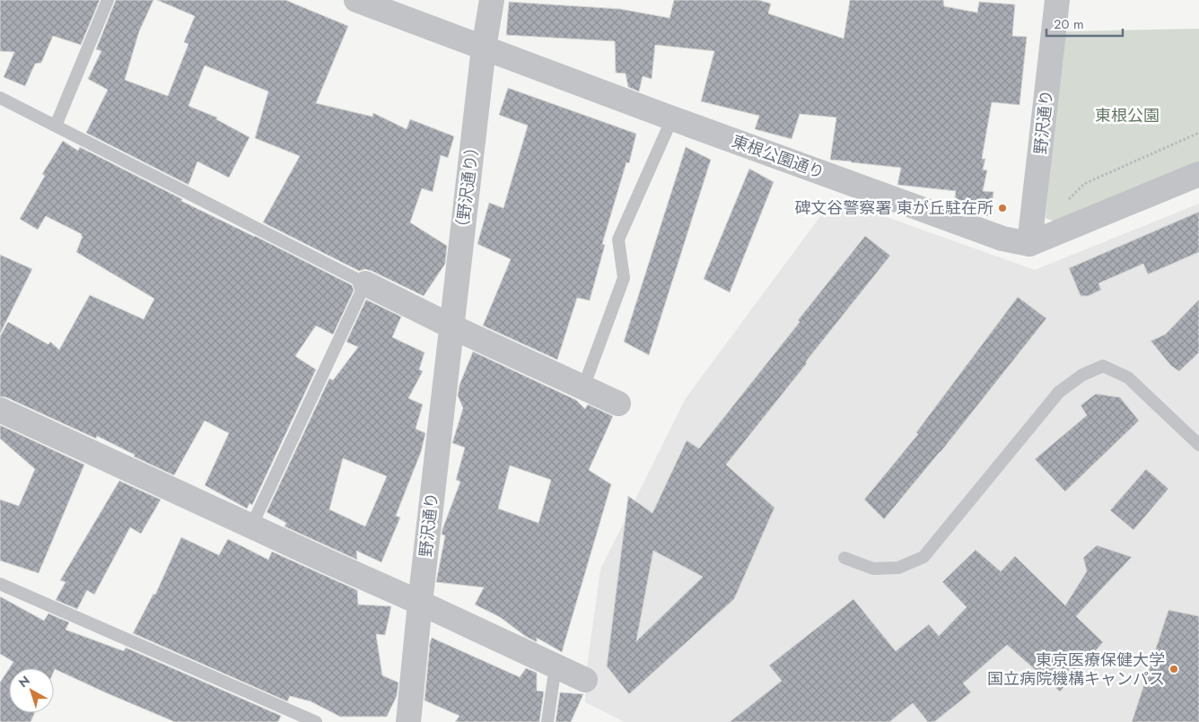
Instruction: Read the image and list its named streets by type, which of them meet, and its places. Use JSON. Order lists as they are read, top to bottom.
{
  "streets": {
    "street": ["野沢通り", "東根公園通り", "（野沢通り）"]
  },
  "crossings": [
    ["野沢通り", "東根公園通り"],
    ["野沢通り", "（野沢通り）"],
    ["東根公園通り", "（野沢通り）"]
  ],
  "parks": ["東根公園"],
  "places": ["碑文谷警察署 東が丘駐在所", "東京医療保健大学 国立病院機構キャンパス"],
  "scale_bar": "20 m",
  "north": "top left"
}
